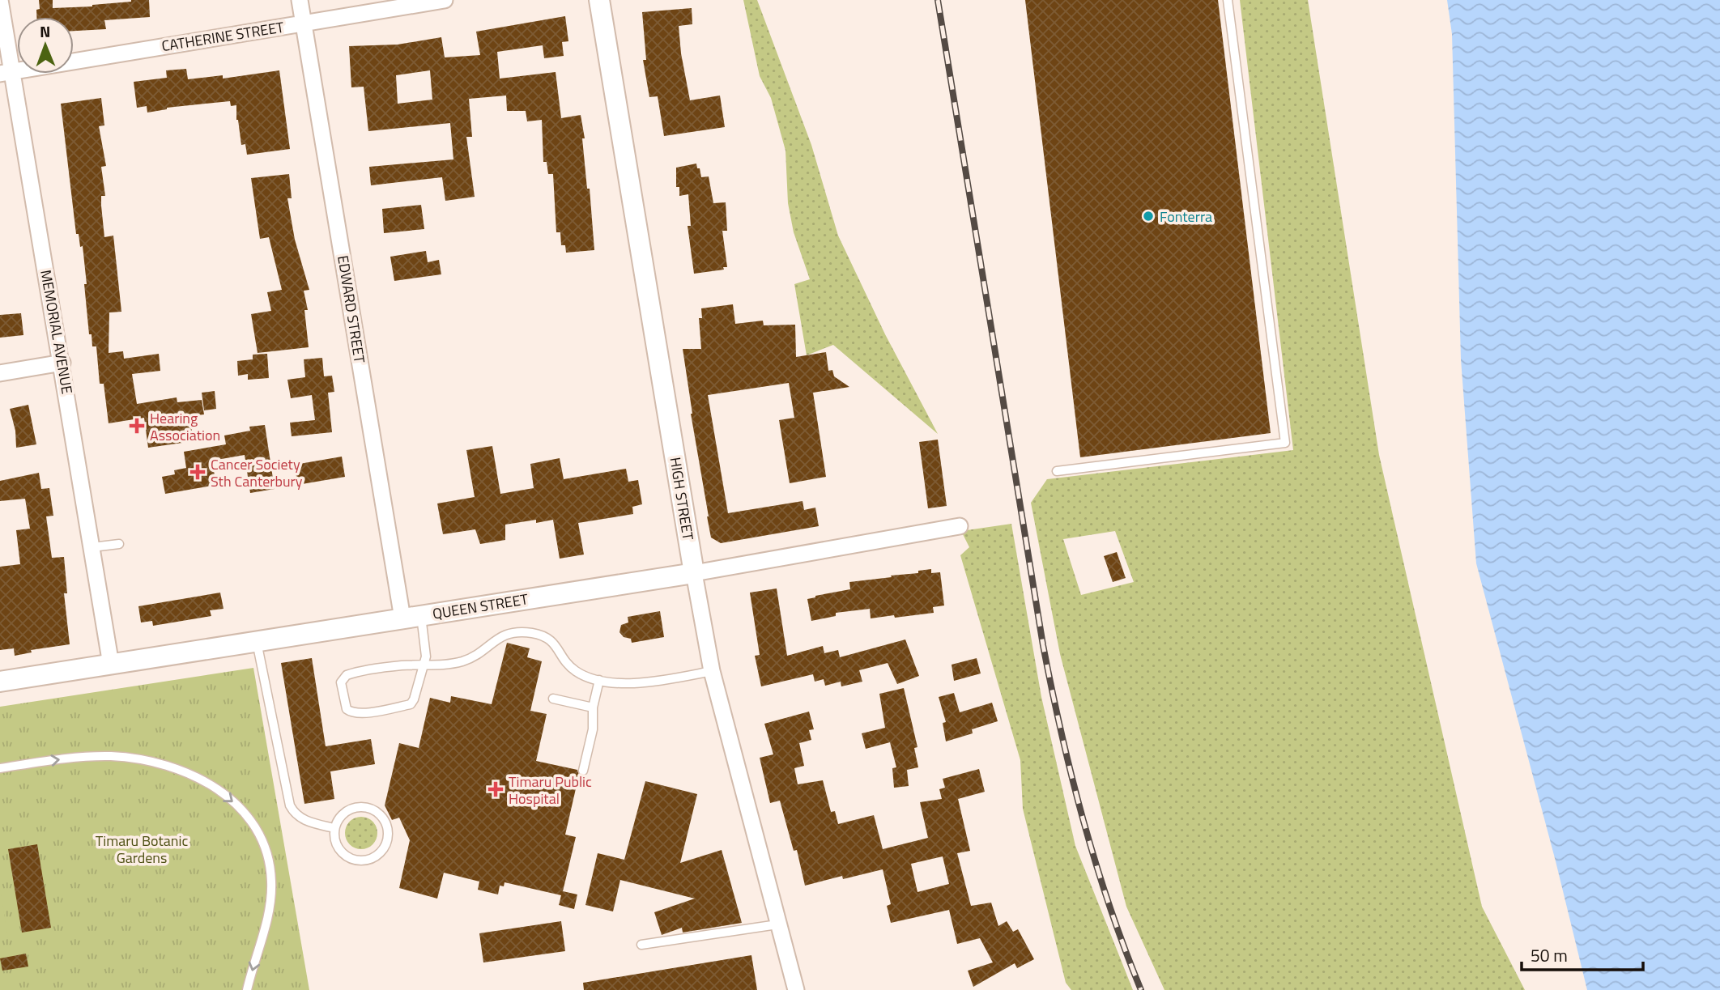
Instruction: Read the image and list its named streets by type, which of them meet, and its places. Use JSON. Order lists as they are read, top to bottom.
{
  "streets": {
    "street": [
      "CATHERINE STREET",
      "EDWARD STREET",
      "MEMORIAL AVENUE",
      "HIGH STREET",
      "QUEEN STREET"
    ]
  },
  "crossings": [
    ["CATHERINE STREET", "EDWARD STREET"],
    ["CATHERINE STREET", "MEMORIAL AVENUE"],
    ["EDWARD STREET", "QUEEN STREET"],
    ["MEMORIAL AVENUE", "QUEEN STREET"],
    ["HIGH STREET", "QUEEN STREET"]
  ],
  "parks": ["Timaru Botanic Gardens"],
  "places": {
    "other": ["Fonterra"],
    "health": ["Hearing Association", "Cancer Society Sth Canterbury", "Timaru Public Hospital"]
  },
  "scale_bar": "50 m",
  "north": "top"
}
